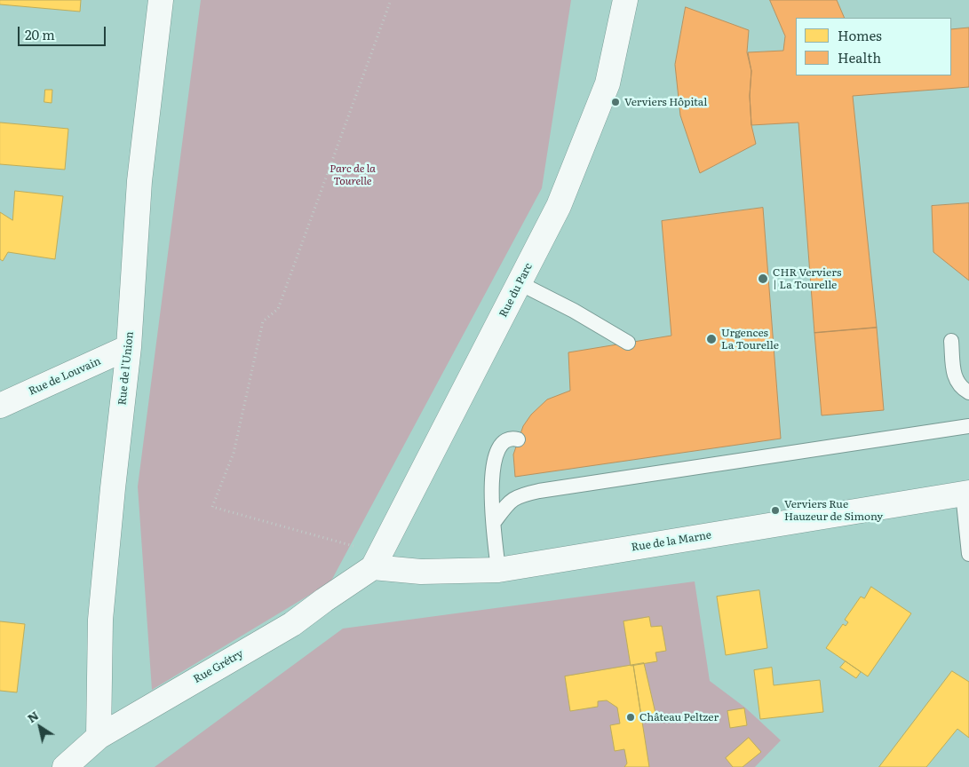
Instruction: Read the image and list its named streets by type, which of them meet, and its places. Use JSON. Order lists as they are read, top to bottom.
{
  "streets": {
    "street": [
      "Rue du Parc",
      "Rue de l'Union",
      "Rue de Louvain",
      "Rue de la Marne",
      "Rue Grétry"
    ]
  },
  "crossings": [
    ["Rue du Parc", "Rue de la Marne"],
    ["Rue du Parc", "Rue Grétry"],
    ["Rue de l'Union", "Rue de Louvain"],
    ["Rue de l'Union", "Rue Grétry"],
    ["Rue de la Marne", "Rue Grétry"]
  ],
  "parks": ["Parc de la Tourelle"],
  "places": [
    "Verviers Hôpital",
    "CHR Verviers | La Tourelle",
    "Urgences La Tourelle",
    "Verviers Rue Hauzeur de Simony",
    "Château Peltzer"
  ],
  "legend": ["Homes", "Health"],
  "scale_bar": "20 m",
  "north": "top left"
}
